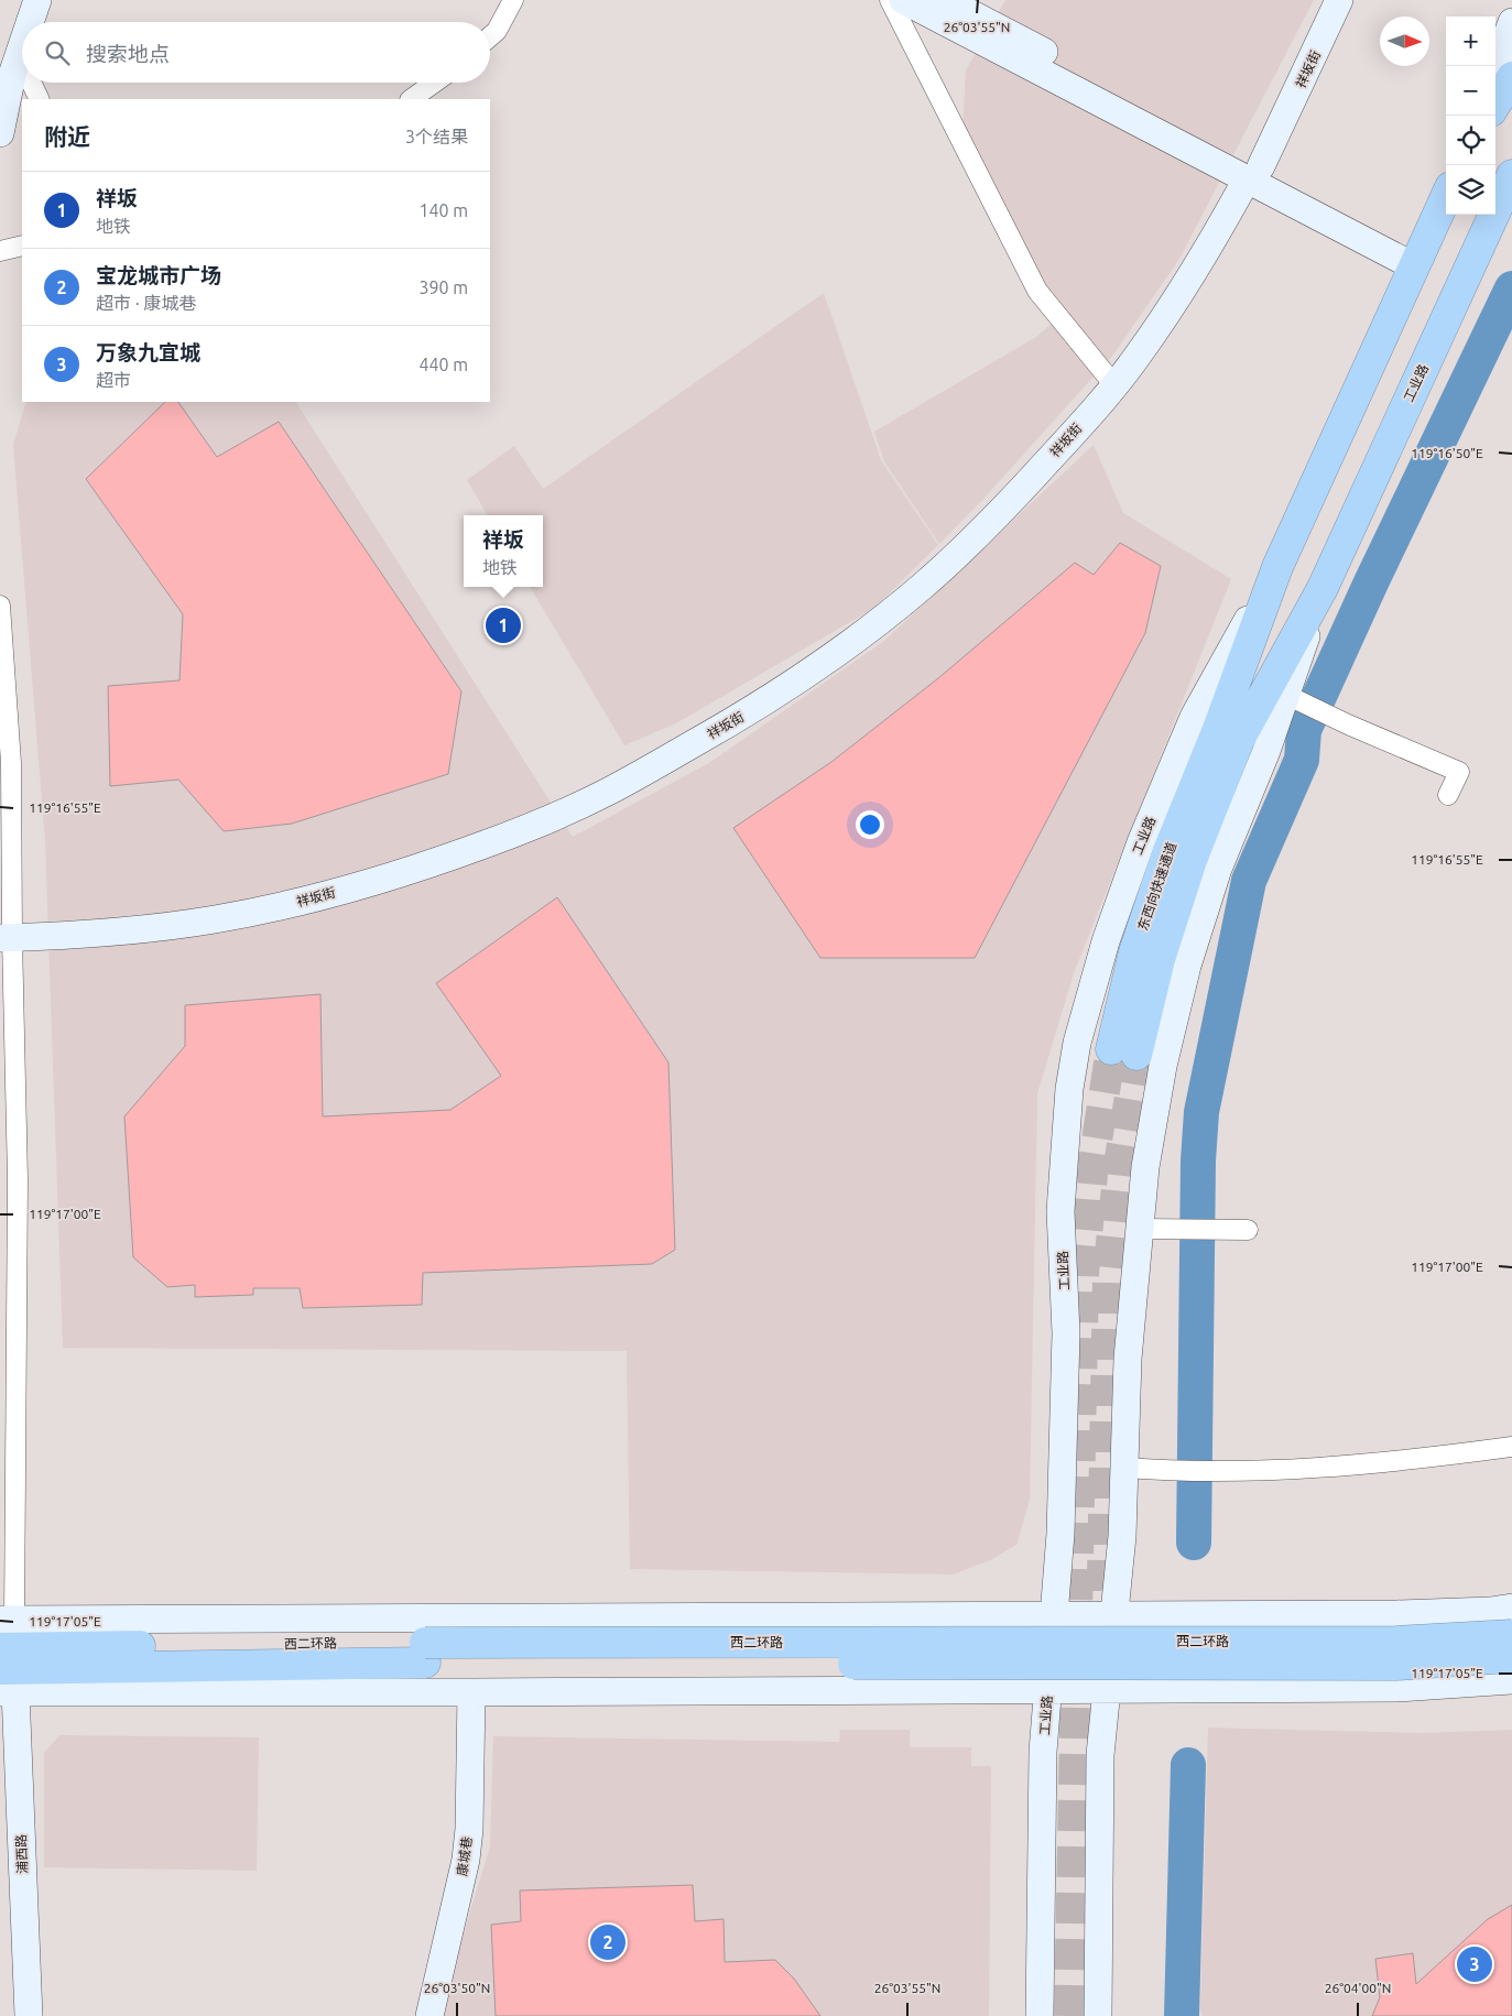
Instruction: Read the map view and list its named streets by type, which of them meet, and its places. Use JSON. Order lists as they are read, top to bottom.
{
  "streets": {
    "highway": ["工业路", "东西向快速通道", "西二环路"],
    "main road": ["祥坂街", "浦西路", "康城巷"]
  },
  "crossings": [
    ["工业路", "东西向快速通道"],
    ["西二环路", "浦西路"]
  ],
  "north": "right",
  "page": {
    "map_buttons": ["+", "−"],
    "search": "搜索地点",
    "heading": ["附近", "3个结果"],
    "list": [
      {
        "mark": "1",
        "name": "祥坂",
        "note": "地铁",
        "value": "140 m"
      },
      {
        "mark": "2",
        "name": "宝龙城市广场",
        "note": "超市 · 康城巷",
        "value": "390 m"
      },
      {
        "mark": "3",
        "name": "万象九宜城",
        "note": "超市",
        "value": "440 m"
      }
    ],
    "popup": ["祥坂", "地铁"],
    "pins": ["1", "2", "3"]
  },
  "coordinates": [
    "26°03'55\"N",
    "119°16'50\"E",
    "119°16'55\"E",
    "119°17'00\"E",
    "119°17'05\"E",
    "26°03'50\"N",
    "26°04'00\"N"
  ]
}
